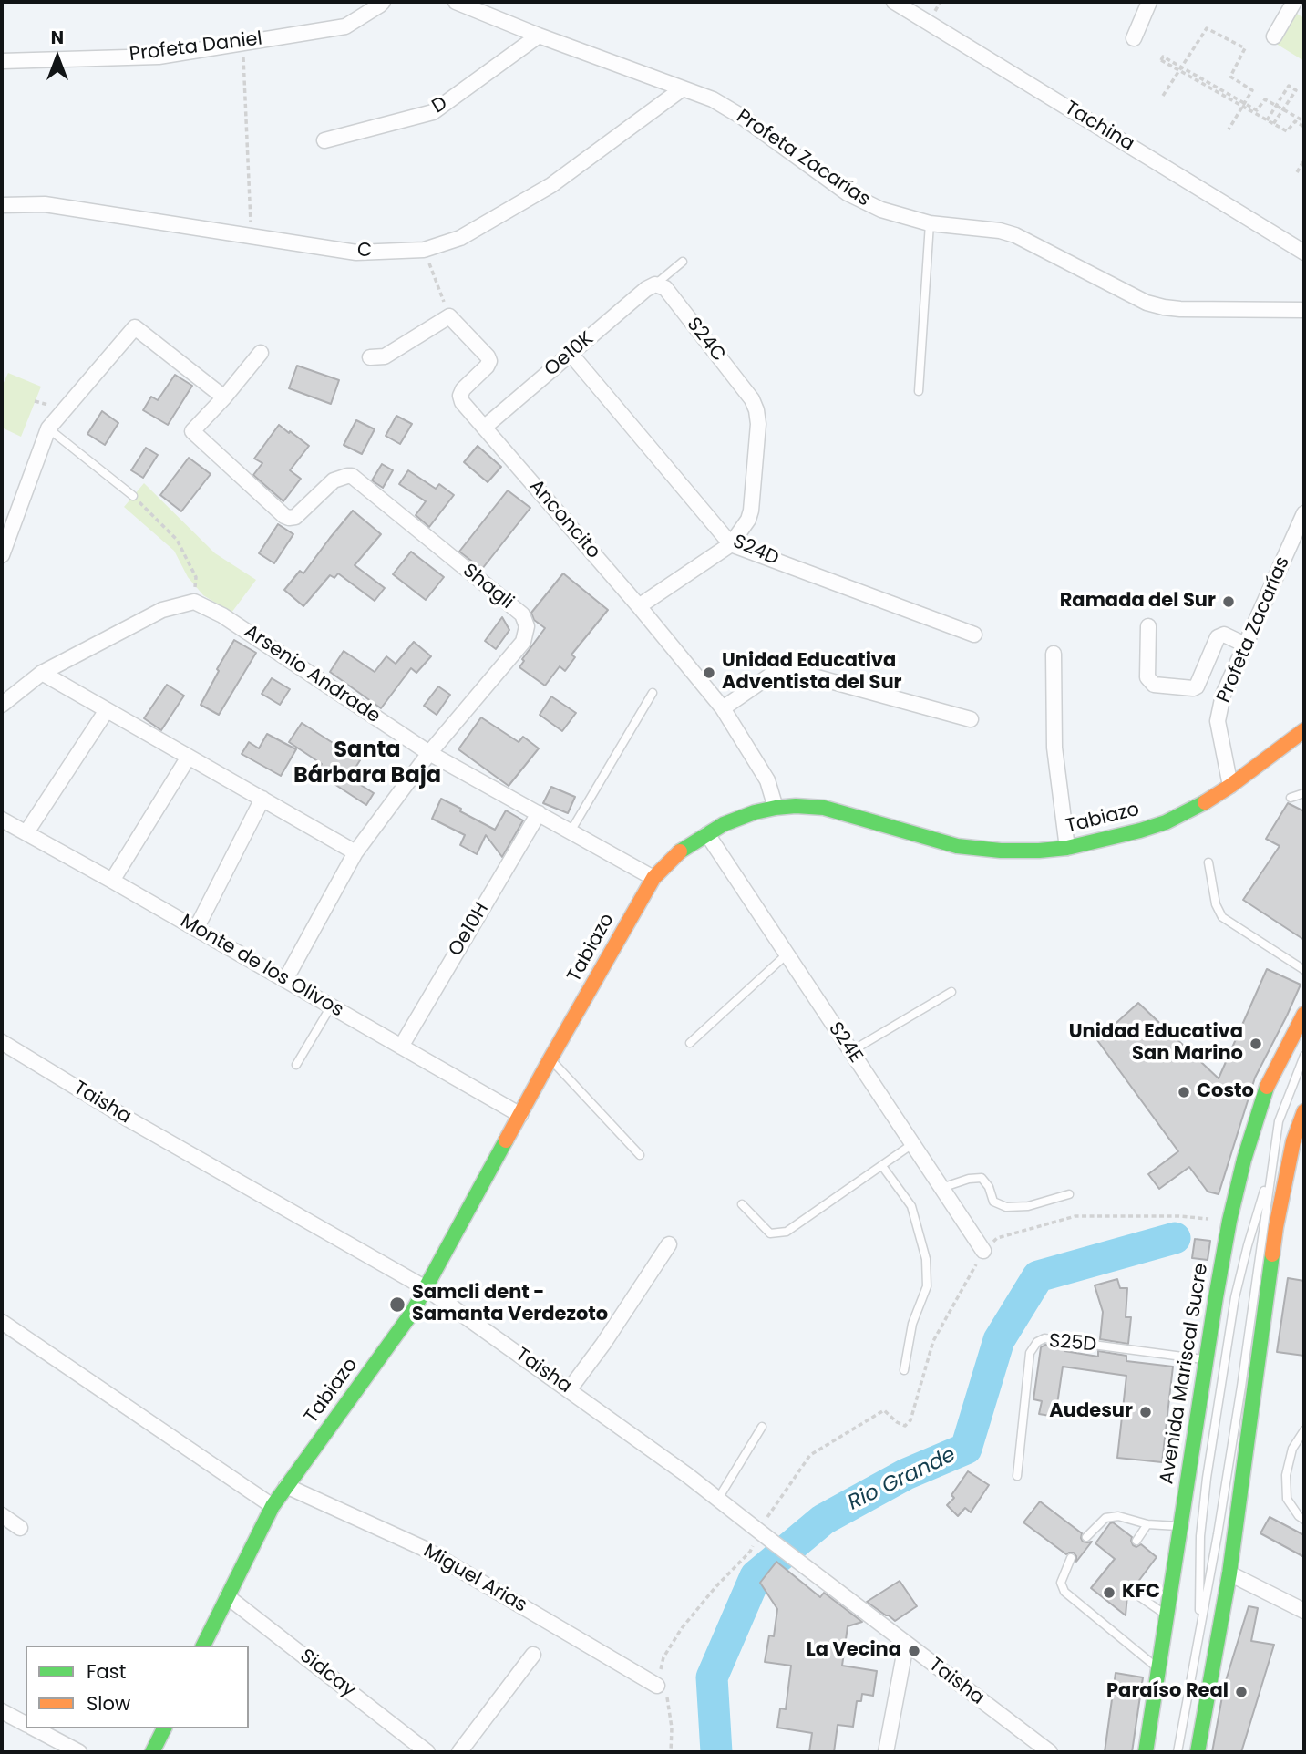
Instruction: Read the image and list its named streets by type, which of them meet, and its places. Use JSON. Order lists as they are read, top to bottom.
{
  "streets": {
    "street": [
      "Profeta Daniel",
      "D",
      "Tachina",
      "Profeta Zacarías",
      "C",
      "S24C",
      "Oe10K",
      "Anconcito",
      "S24D",
      "Shagli",
      "Arsenio Andrade",
      "Tabiazo",
      "Oe10H",
      "Monte de los Olivos",
      "S24E",
      "Taisha",
      "Avenida Mariscal Sucre",
      "Miguel Arias",
      "Sidcay"
    ],
    "lane": ["S25D"]
  },
  "crossings": [
    ["D", "Profeta Zacarías"],
    ["Profeta Zacarías", "C"],
    ["Profeta Zacarías", "Tabiazo"],
    ["S24C", "Oe10K"],
    ["S24C", "S24D"],
    ["Oe10K", "Anconcito"],
    ["Oe10K", "S24D"],
    ["Anconcito", "Tabiazo"],
    ["Shagli", "Arsenio Andrade"],
    ["Shagli", "Monte de los Olivos"],
    ["Arsenio Andrade", "Tabiazo"],
    ["Arsenio Andrade", "Oe10H"],
    ["Tabiazo", "Monte de los Olivos"],
    ["Tabiazo", "S24E"],
    ["Tabiazo", "Taisha"],
    ["Tabiazo", "Miguel Arias"],
    ["Tabiazo", "Sidcay"],
    ["Oe10H", "Monte de los Olivos"],
    ["S25D", "Avenida Mariscal Sucre"]
  ],
  "districts": ["Santa Bárbara Baja"],
  "water": ["Rio Grande"],
  "places": [
    "Ramada del Sur",
    "Unidad Educativa Adventista del Sur",
    "Unidad Educativa San Marino",
    "Costo",
    "Samcli dent - Samanta Verdezoto",
    "Audesur",
    "KFC",
    "La Vecina",
    "Paraíso Real"
  ],
  "legend": ["Fast", "Slow"],
  "north": "top"
}
